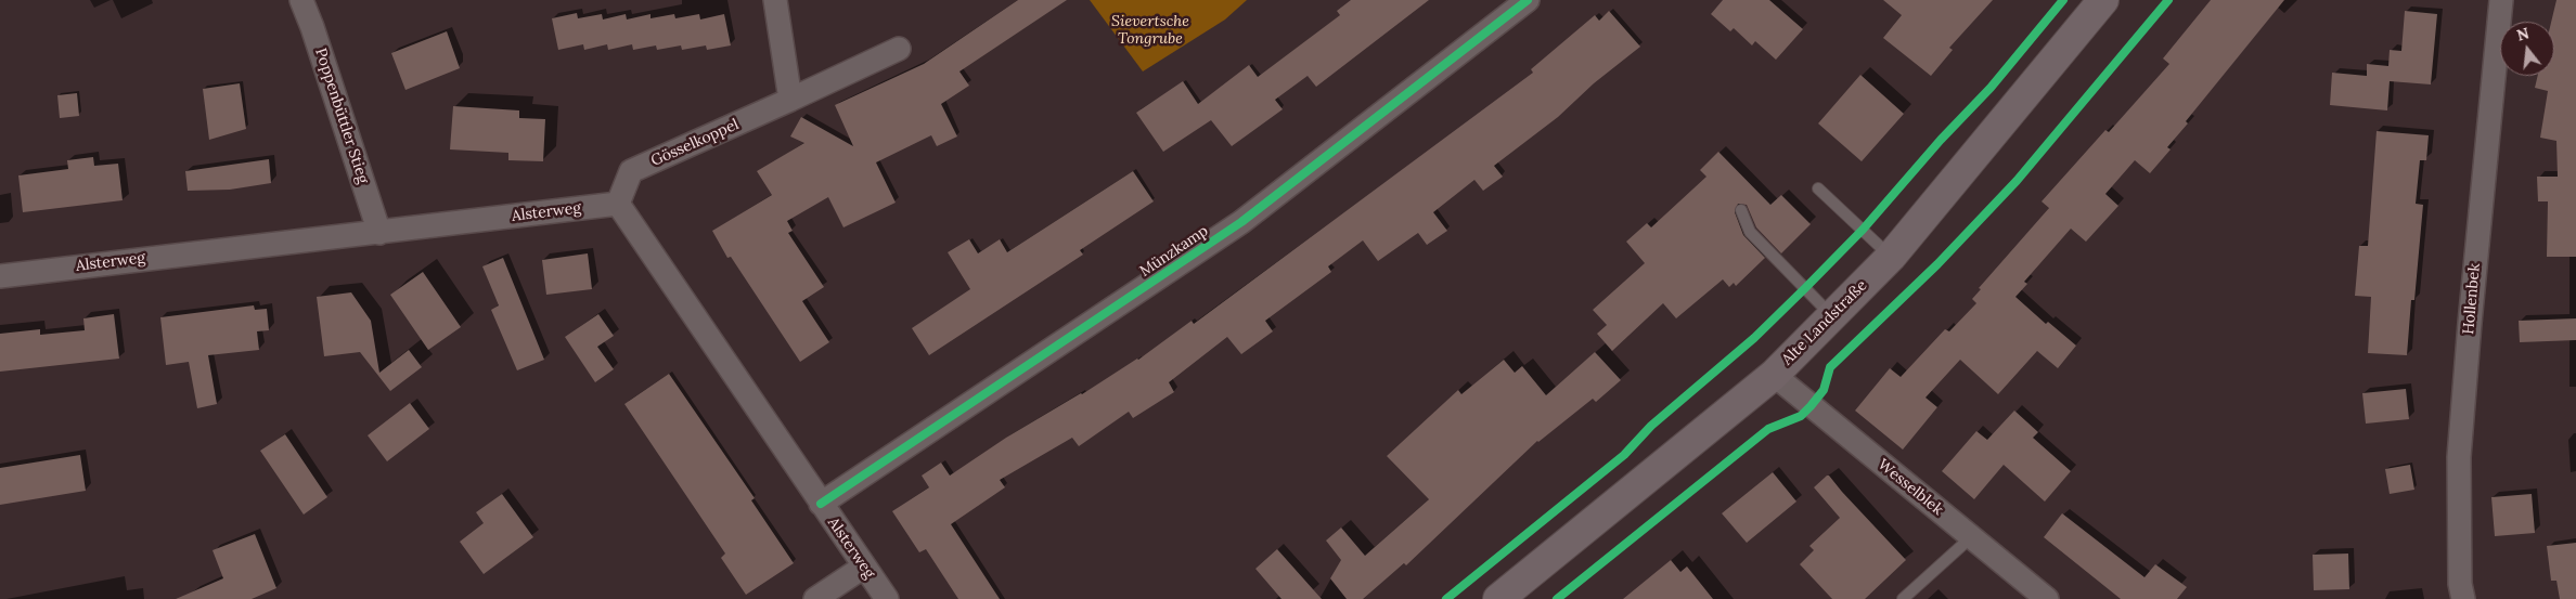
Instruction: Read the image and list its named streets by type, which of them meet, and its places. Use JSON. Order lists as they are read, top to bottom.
{
  "streets": {
    "main road": ["Alte Landstraße"],
    "street": [
      "Poppenbüttler Stieg",
      "Gösselkoppel",
      "Alsterweg",
      "Münzkamp",
      "Hollenbek",
      "Wesselblek"
    ]
  },
  "crossings": [
    ["Poppenbüttler Stieg", "Alsterweg"],
    ["Gösselkoppel", "Alsterweg"],
    ["Alsterweg", "Münzkamp"],
    ["Alte Landstraße", "Wesselblek"]
  ],
  "parks": ["Sievertsche Tongrube"],
  "north": "top"
}
